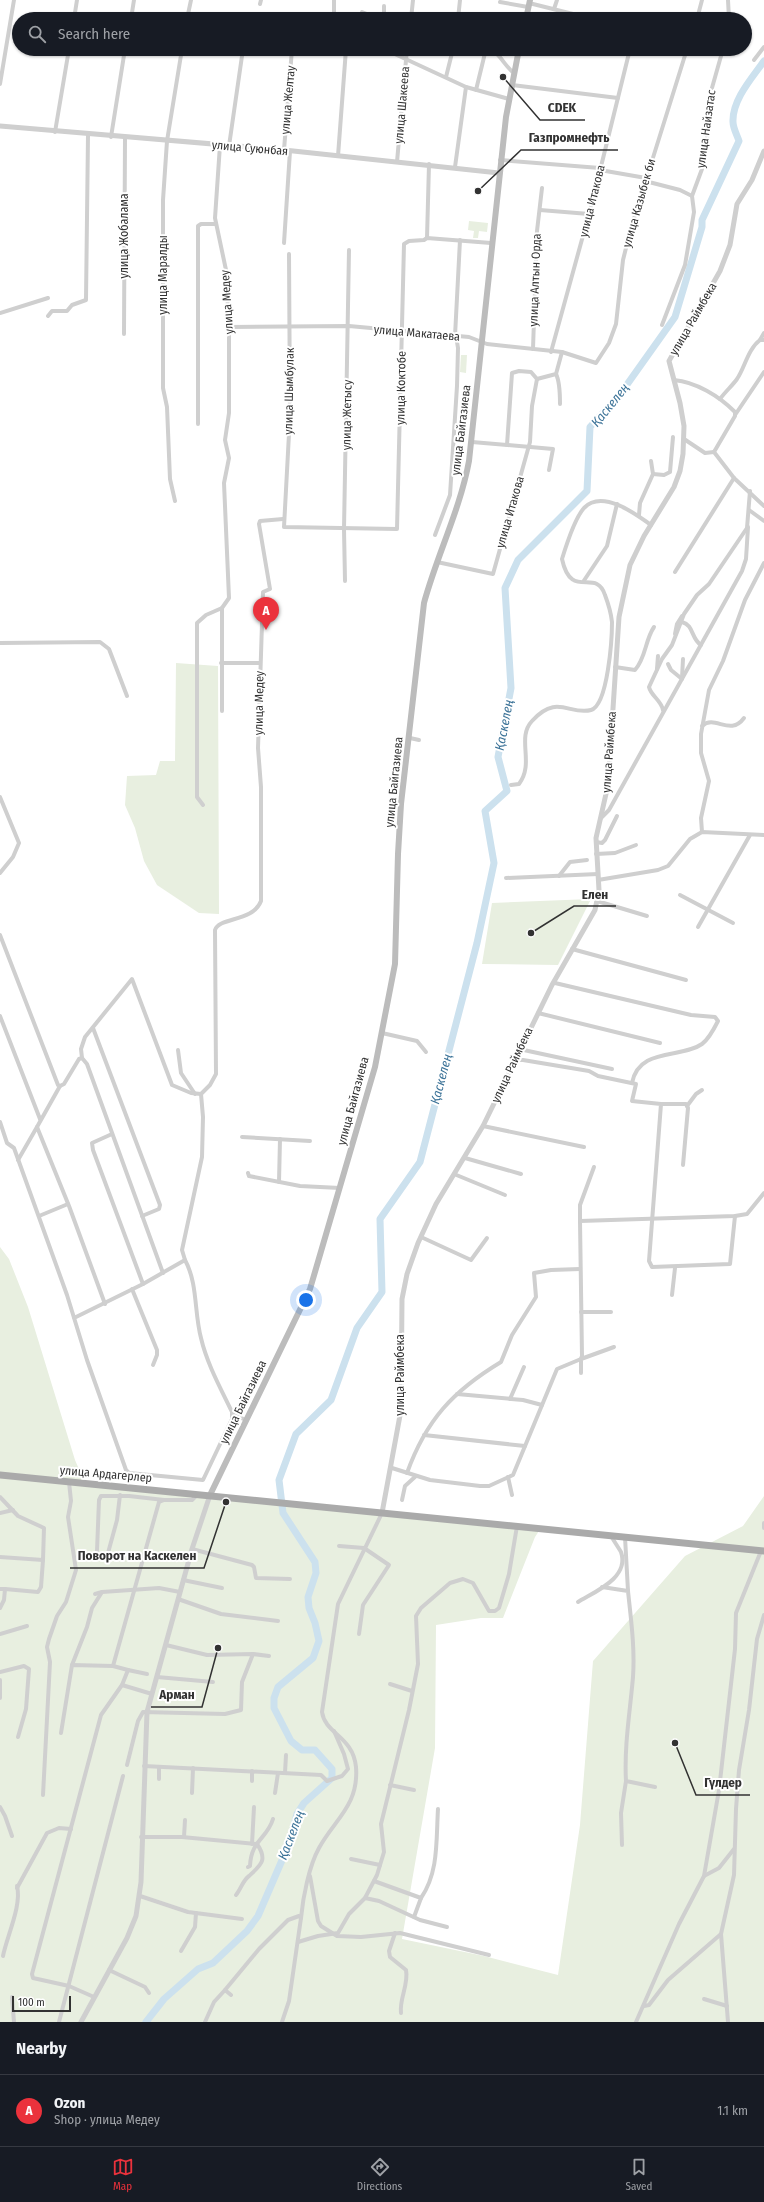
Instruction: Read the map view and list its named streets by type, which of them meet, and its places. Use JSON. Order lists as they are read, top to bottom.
{
  "streets": {
    "main road": ["улица Байгазиева", "улица Ардагерлер"],
    "street": [
      "улица Желтау",
      "улица Шакеева",
      "улица Найзатас",
      "улица Суюнбая",
      "улица Итакова",
      "улица Казыбек би",
      "улица Жобалама",
      "улица Маралды",
      "улица Алтын Орда",
      "улица Медеу",
      "улица Раймбека",
      "улица Макатаева",
      "улица Коктобе",
      "улица Шымбулак",
      "улица Жетысу"
    ]
  },
  "crossings": [
    ["улица Желтау", "улица Суюнбая"],
    ["улица Шакеева", "улица Суюнбая"],
    ["улица Суюнбая", "улица Жобалама"],
    ["улица Суюнбая", "улица Маралды"],
    ["улица Суюнбая", "улица Медеу"],
    ["улица Суюнбая", "улица Байгазиева"],
    ["улица Итакова", "улица Макатаева"],
    ["улица Итакова", "улица Байгазиева"],
    ["улица Казыбек би", "улица Макатаева"],
    ["улица Алтын Орда", "улица Макатаева"],
    ["улица Медеу", "улица Макатаева"],
    ["улица Медеу", "улица Шымбулак"],
    ["улица Раймбека", "улица Ардагерлер"],
    ["улица Макатаева", "улица Коктобе"],
    ["улица Макатаева", "улица Шымбулак"],
    ["улица Макатаева", "улица Жетысу"],
    ["улица Макатаева", "улица Байгазиева"],
    ["улица Коктобе", "улица Шымбулак"],
    ["улица Коктобе", "улица Жетысу"],
    ["улица Шымбулак", "улица Жетысу"],
    ["улица Байгазиева", "улица Ардагерлер"]
  ],
  "water": ["Қаскелең"],
  "places": [
    "CDEK",
    "Газпромнефть",
    "Елен",
    "Поворот на Каскелен",
    "Арман",
    "Гүлдер"
  ],
  "scale_bar": "100 m",
  "page": {
    "search": "Search here",
    "pins": "A",
    "scale": "100 m",
    "heading": "Nearby",
    "list": [
      {
        "mark": "A",
        "name": "Ozon",
        "note": "Shop · улица Медеу",
        "value": "1.1 km"
      }
    ],
    "nav": ["Map", "Directions", "Saved"]
  }
}
